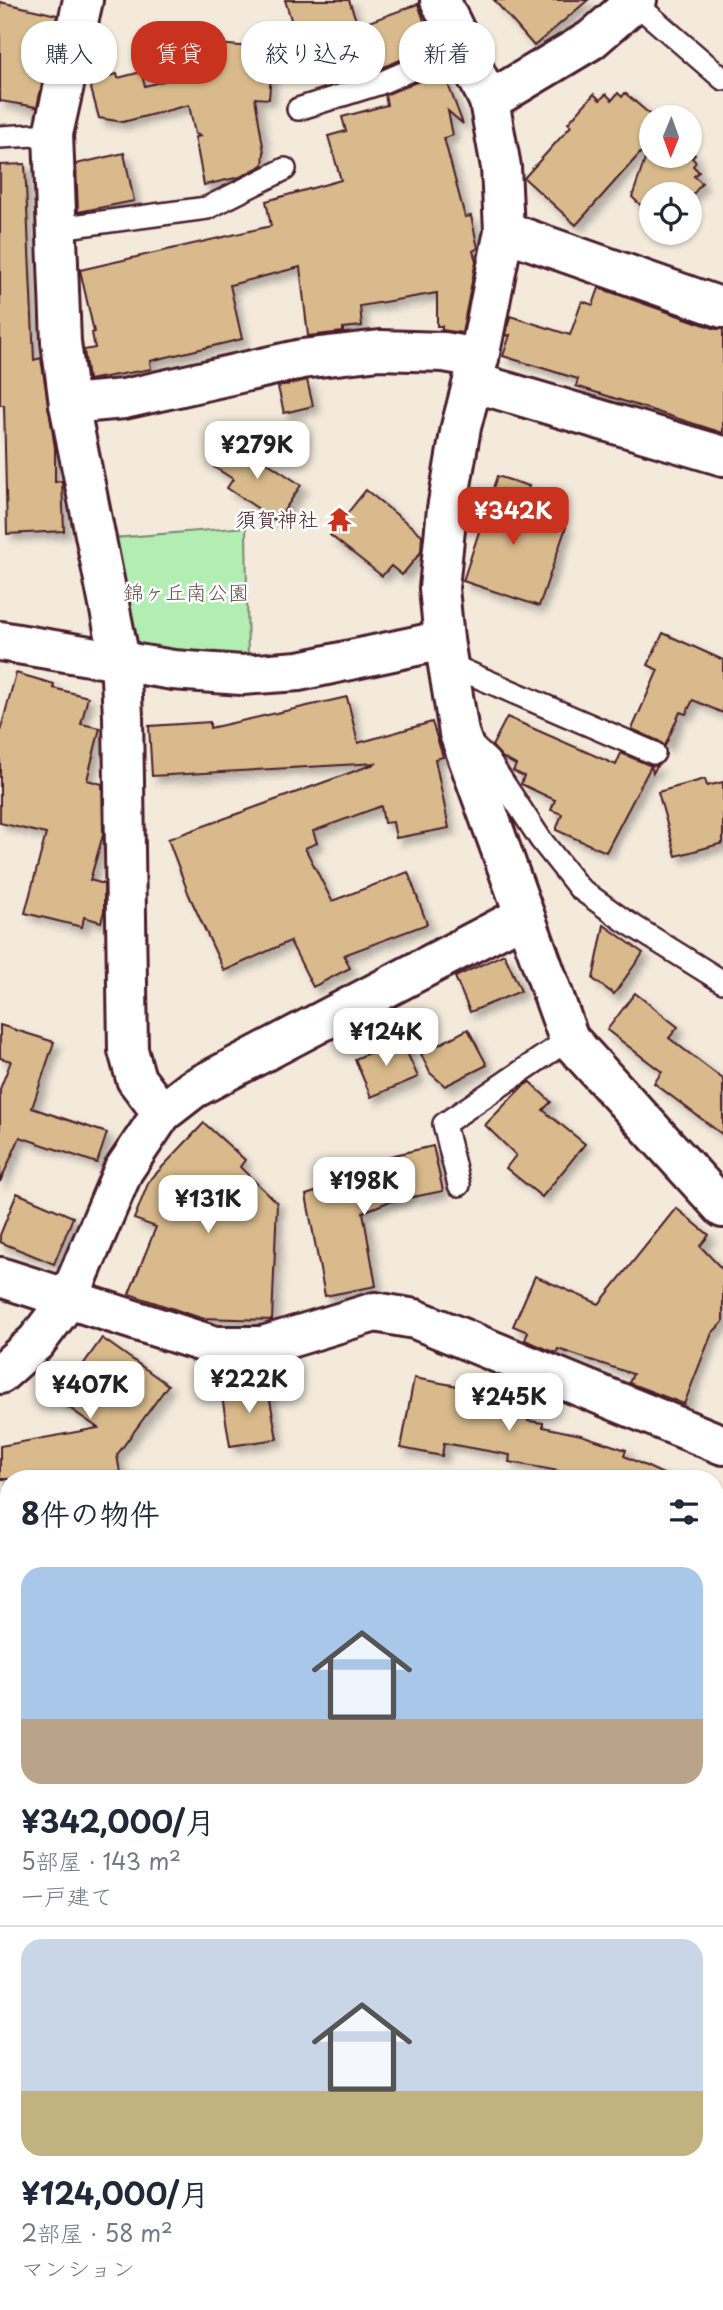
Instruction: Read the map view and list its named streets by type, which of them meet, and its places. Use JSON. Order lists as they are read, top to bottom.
{
  "parks": ["錦ヶ丘南公園"],
  "places": {
    "temple": ["須賀神社"]
  },
  "north": "bottom",
  "page": {
    "chip": [
      "購入",
      "賃貸",
      "絞り込み",
      "新着"
    ],
    "price": [
      "¥279K",
      "¥342K",
      "¥124K",
      "¥198K",
      "¥131K",
      "¥222K",
      "¥407K",
      "¥245K"
    ],
    "heading": "8件の物件",
    "list": [
      {
        "name": "¥342,000/月",
        "note": "5部屋 · 143 m² · 一戸建て"
      },
      {
        "name": "¥124,000/月",
        "note": "2部屋 · 58 m² · マンション"
      }
    ]
  }
}
